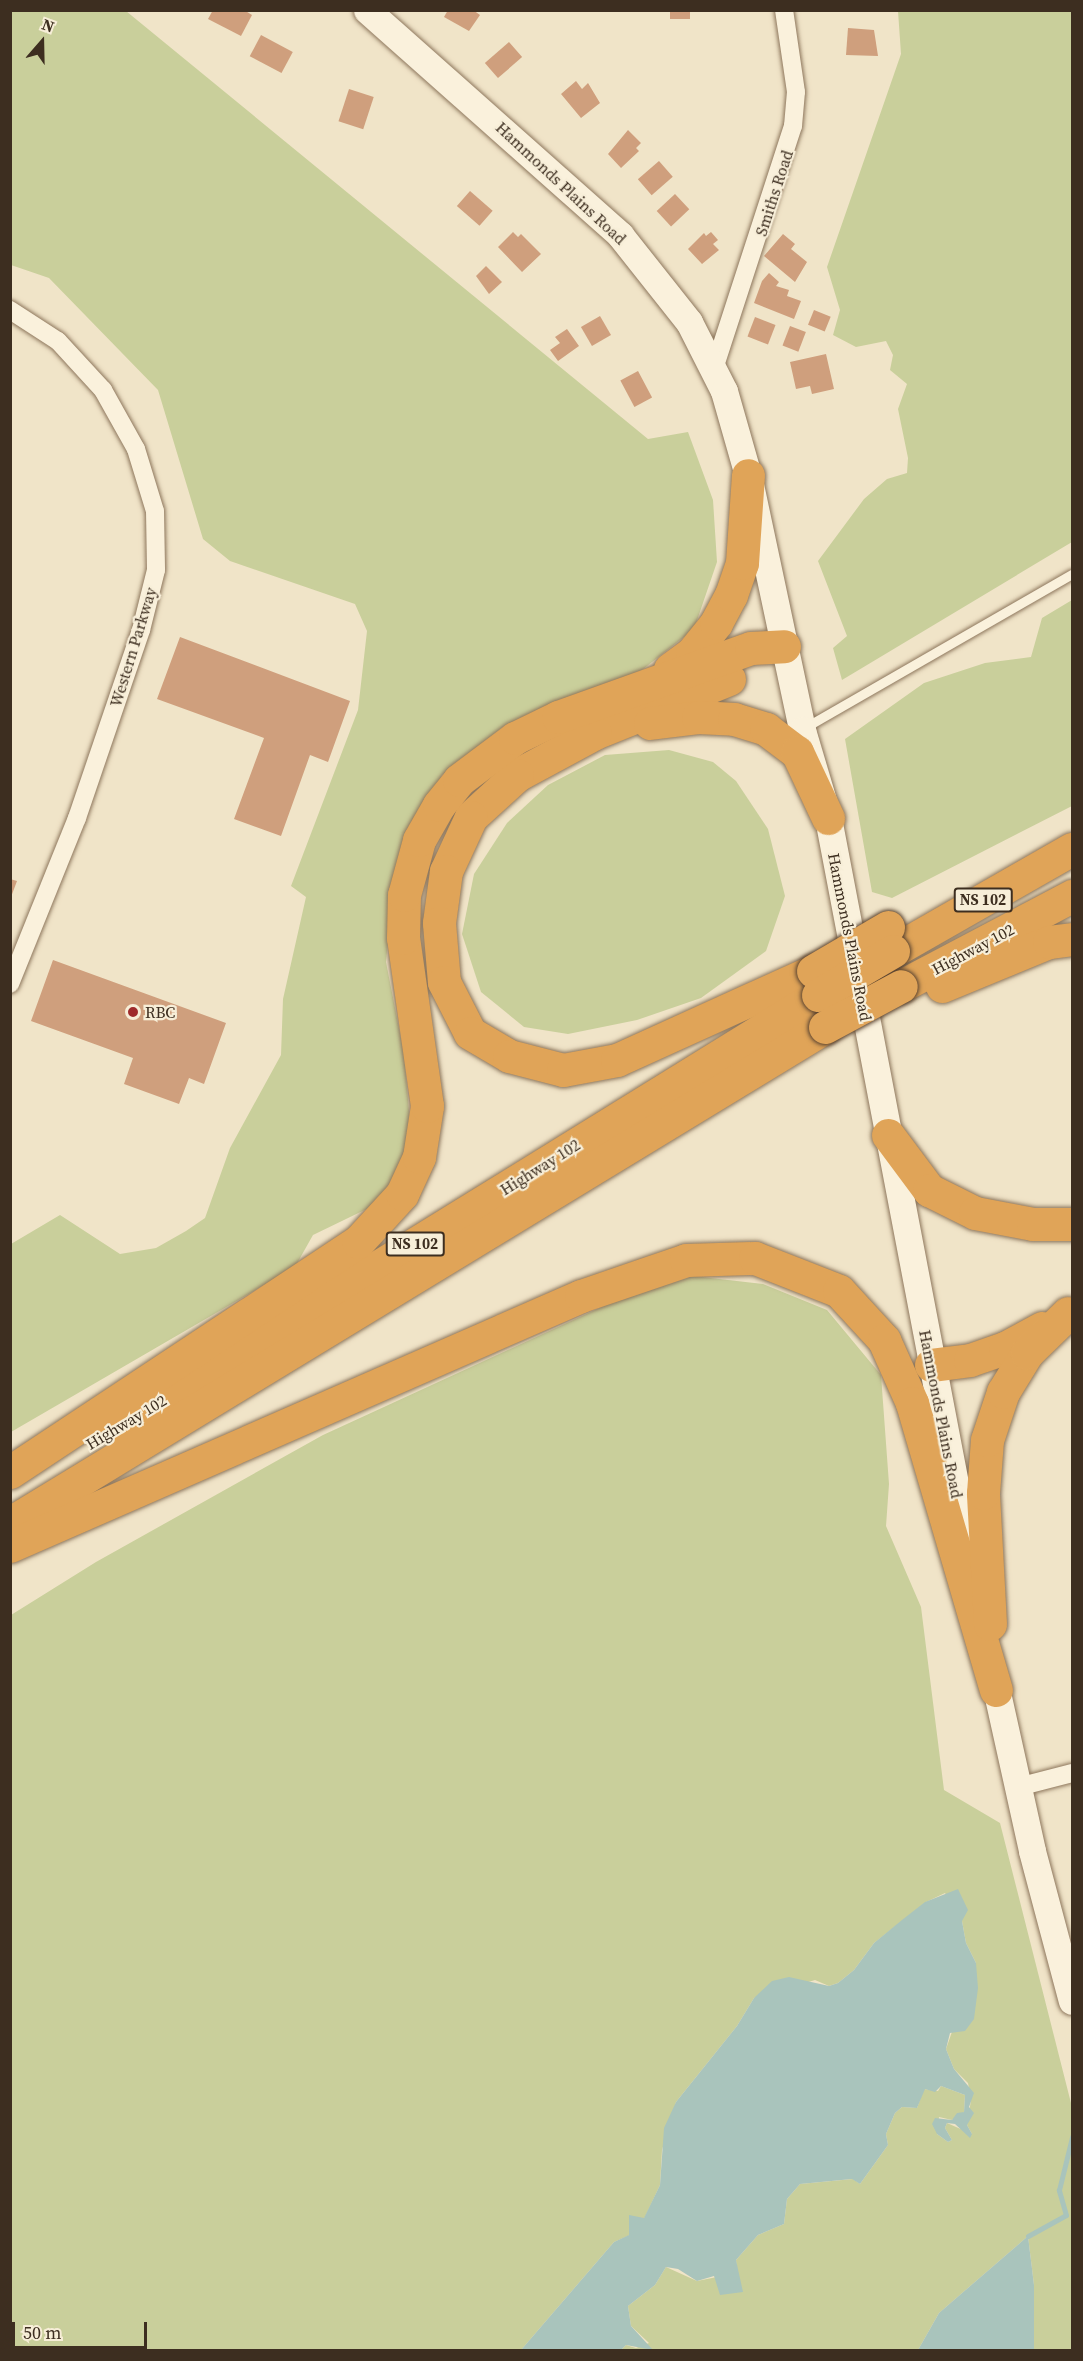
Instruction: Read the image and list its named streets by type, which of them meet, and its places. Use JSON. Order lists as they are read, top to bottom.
{
  "streets": {
    "highway": ["NS 102", "Highway 102"],
    "main road": ["Hammonds Plains Road"],
    "street": ["Smiths Road", "Western Parkway"]
  },
  "crossings": [
    ["Hammonds Plains Road", "Smiths Road"]
  ],
  "places": ["RBC"],
  "scale_bar": "50 m",
  "north": "top"
}
